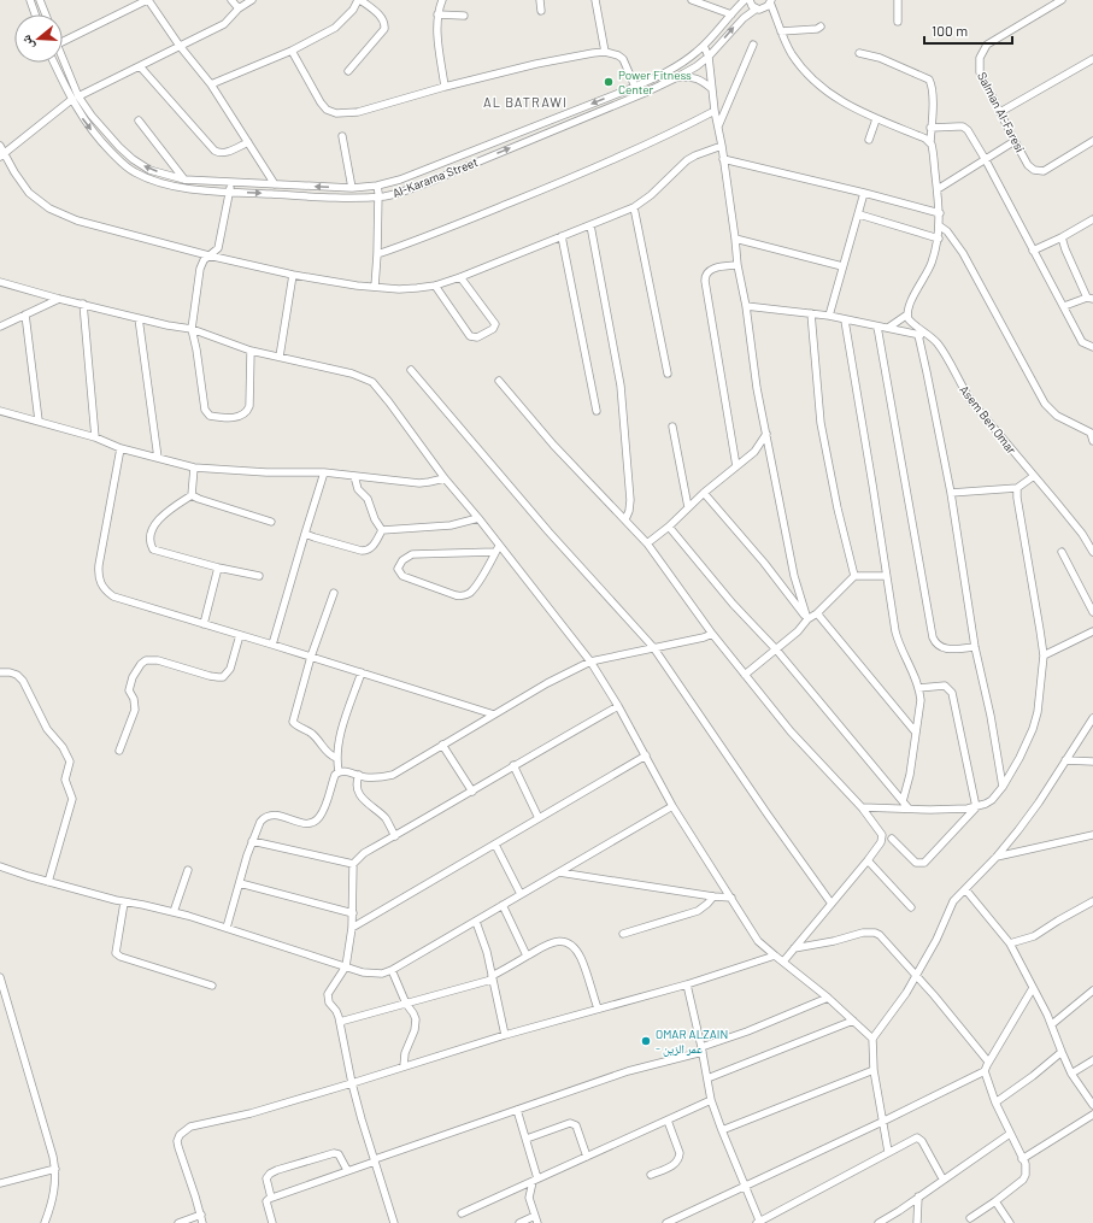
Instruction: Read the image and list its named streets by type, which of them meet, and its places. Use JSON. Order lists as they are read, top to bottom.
{
  "streets": {
    "street": ["Salman Al-Faresi", "Al-Karama Street", "Asem Ben Omar"]
  },
  "districts": ["AL BATRAWI"],
  "places": ["Power Fitness Center", "OMAR ALZAIN - عمر الزين"],
  "scale_bar": "100 m",
  "north": "left"
}
